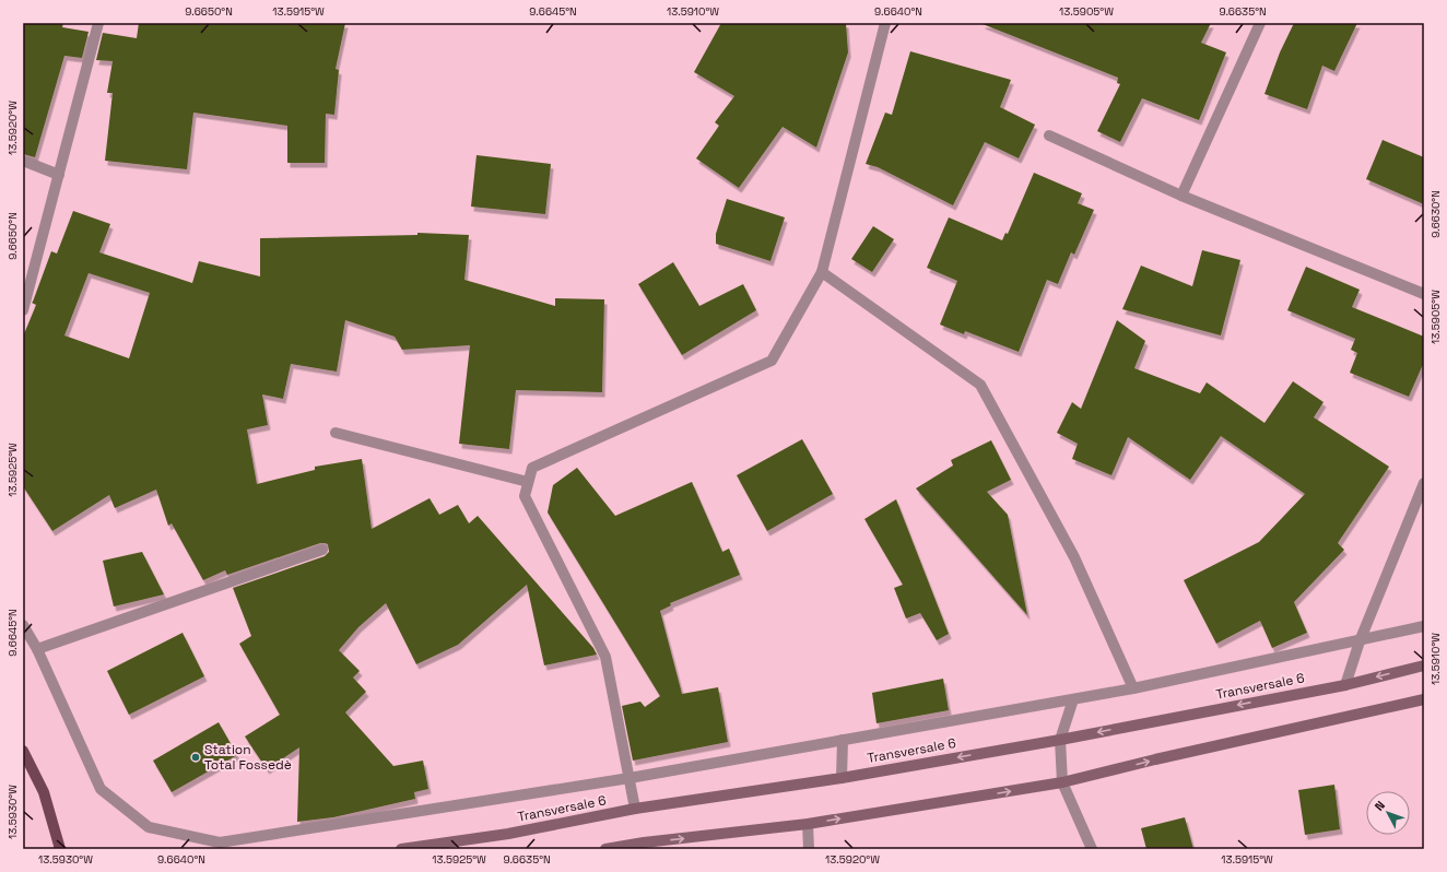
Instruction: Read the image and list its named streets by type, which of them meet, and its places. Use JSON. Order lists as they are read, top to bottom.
{
  "streets": {
    "main road": ["Transversale 6"]
  },
  "places": ["Station Total Fossedè"],
  "north": "top left",
  "coordinates": [
    "9.6650°N",
    "13.5915°W",
    "9.6645°N",
    "13.5910°W",
    "9.6640°N",
    "13.5905°W",
    "9.6635°N",
    "13.5920°W",
    "9.6630°N",
    "13.5925°W",
    "13.5930°W"
  ]
}
